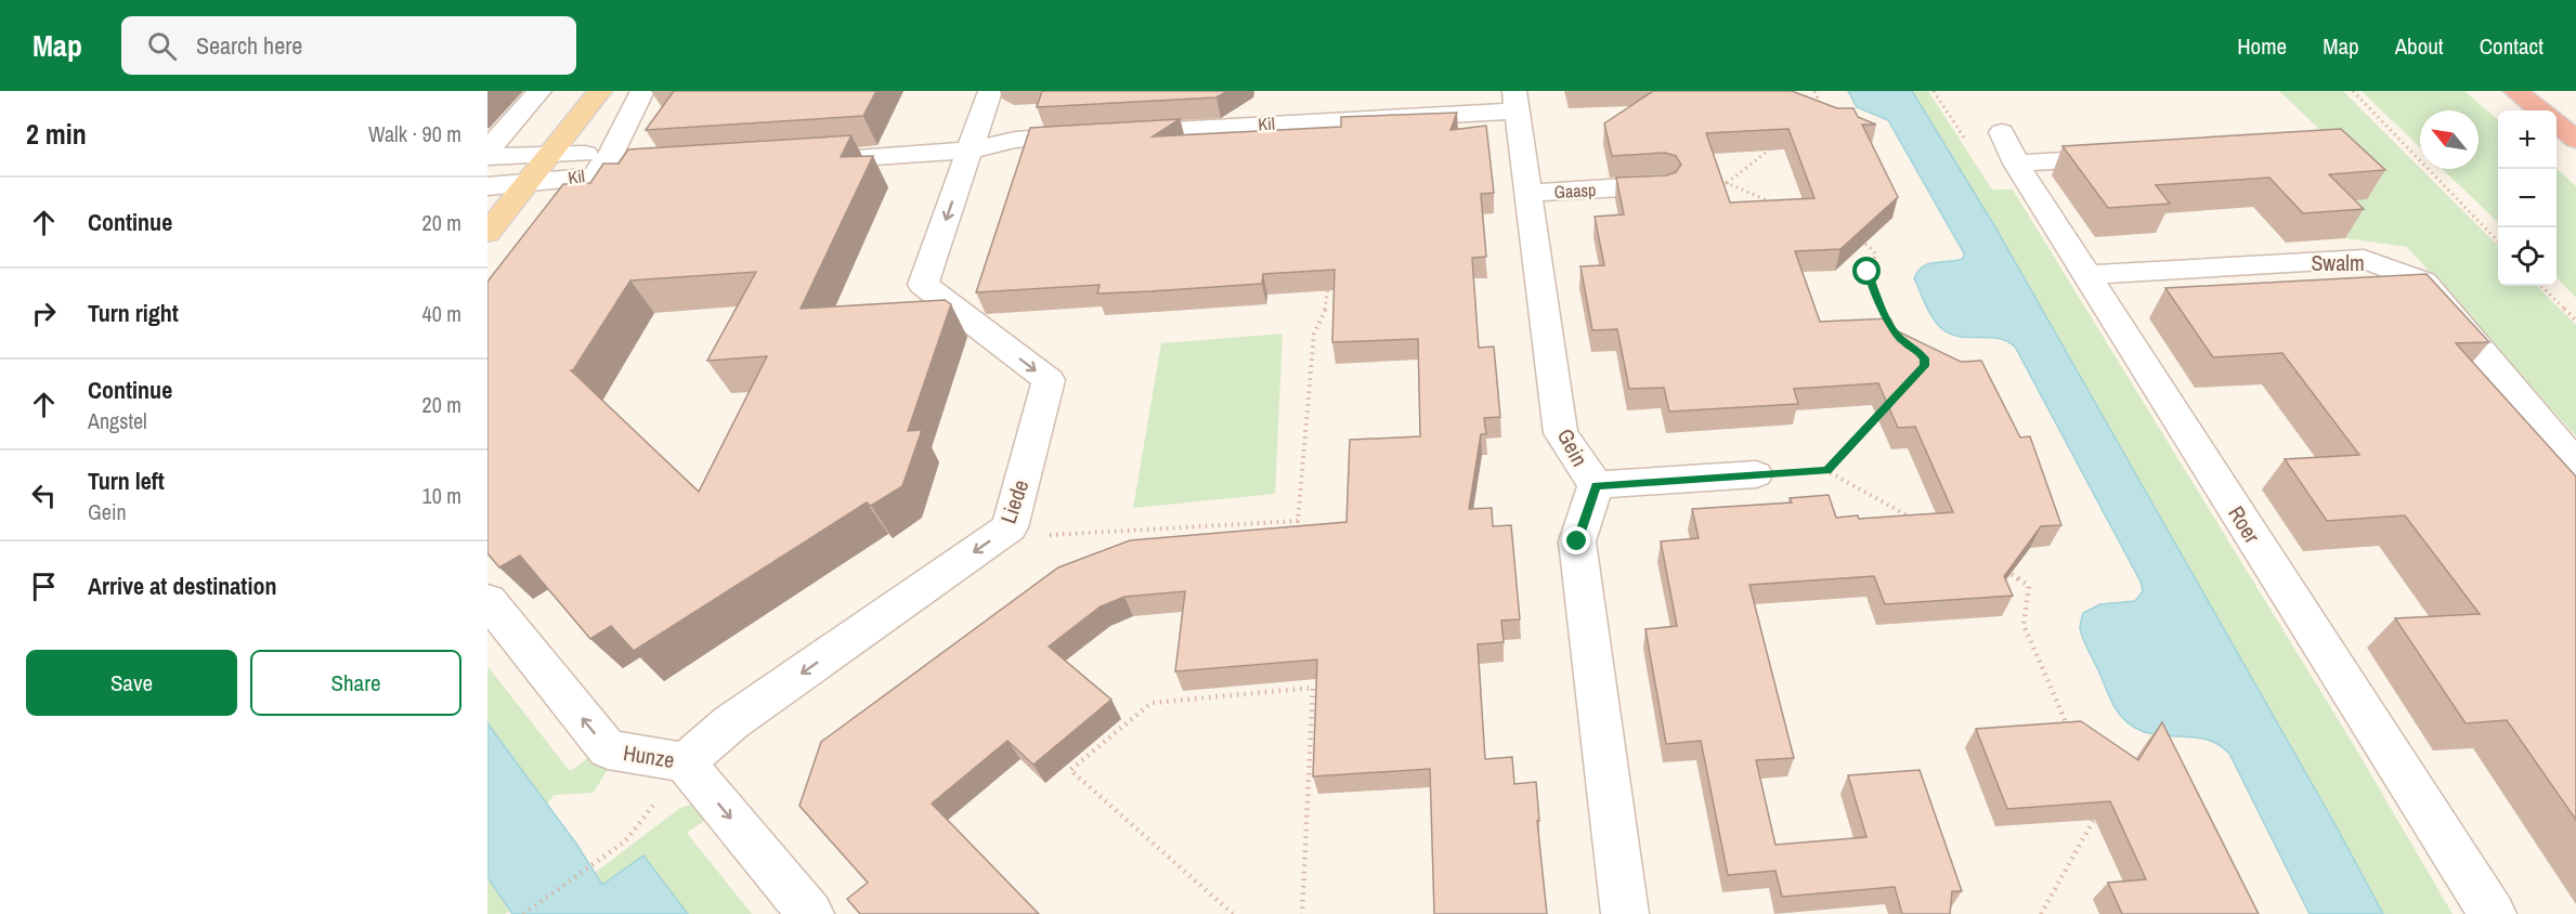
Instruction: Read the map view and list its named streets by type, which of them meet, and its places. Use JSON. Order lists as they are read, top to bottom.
{
  "streets": {
    "street": [
      "Kil",
      "Gaasp",
      "Swalm",
      "Gein",
      "Liede",
      "Roer",
      "Hunze"
    ]
  },
  "crossings": [
    ["Kil", "Gein"],
    ["Kil", "Liede"],
    ["Gaasp", "Gein"],
    ["Swalm", "Roer"],
    ["Liede", "Hunze"]
  ],
  "north": "top left",
  "page": {
    "header": "Map",
    "search": "Search here",
    "nav": [
      "Home",
      "Map",
      "About",
      "Contact"
    ],
    "heading": ["2 min", "Walk · 90 m"],
    "map_buttons": ["+", "−"],
    "list": [
      ["Continue", "20 m"],
      ["Turn right", "40 m"],
      ["Continue", "Angstel", "20 m"],
      ["Turn left", "Gein", "10 m"],
      "Arrive at destination"
    ],
    "buttons": ["Save", "Share"]
  }
}
